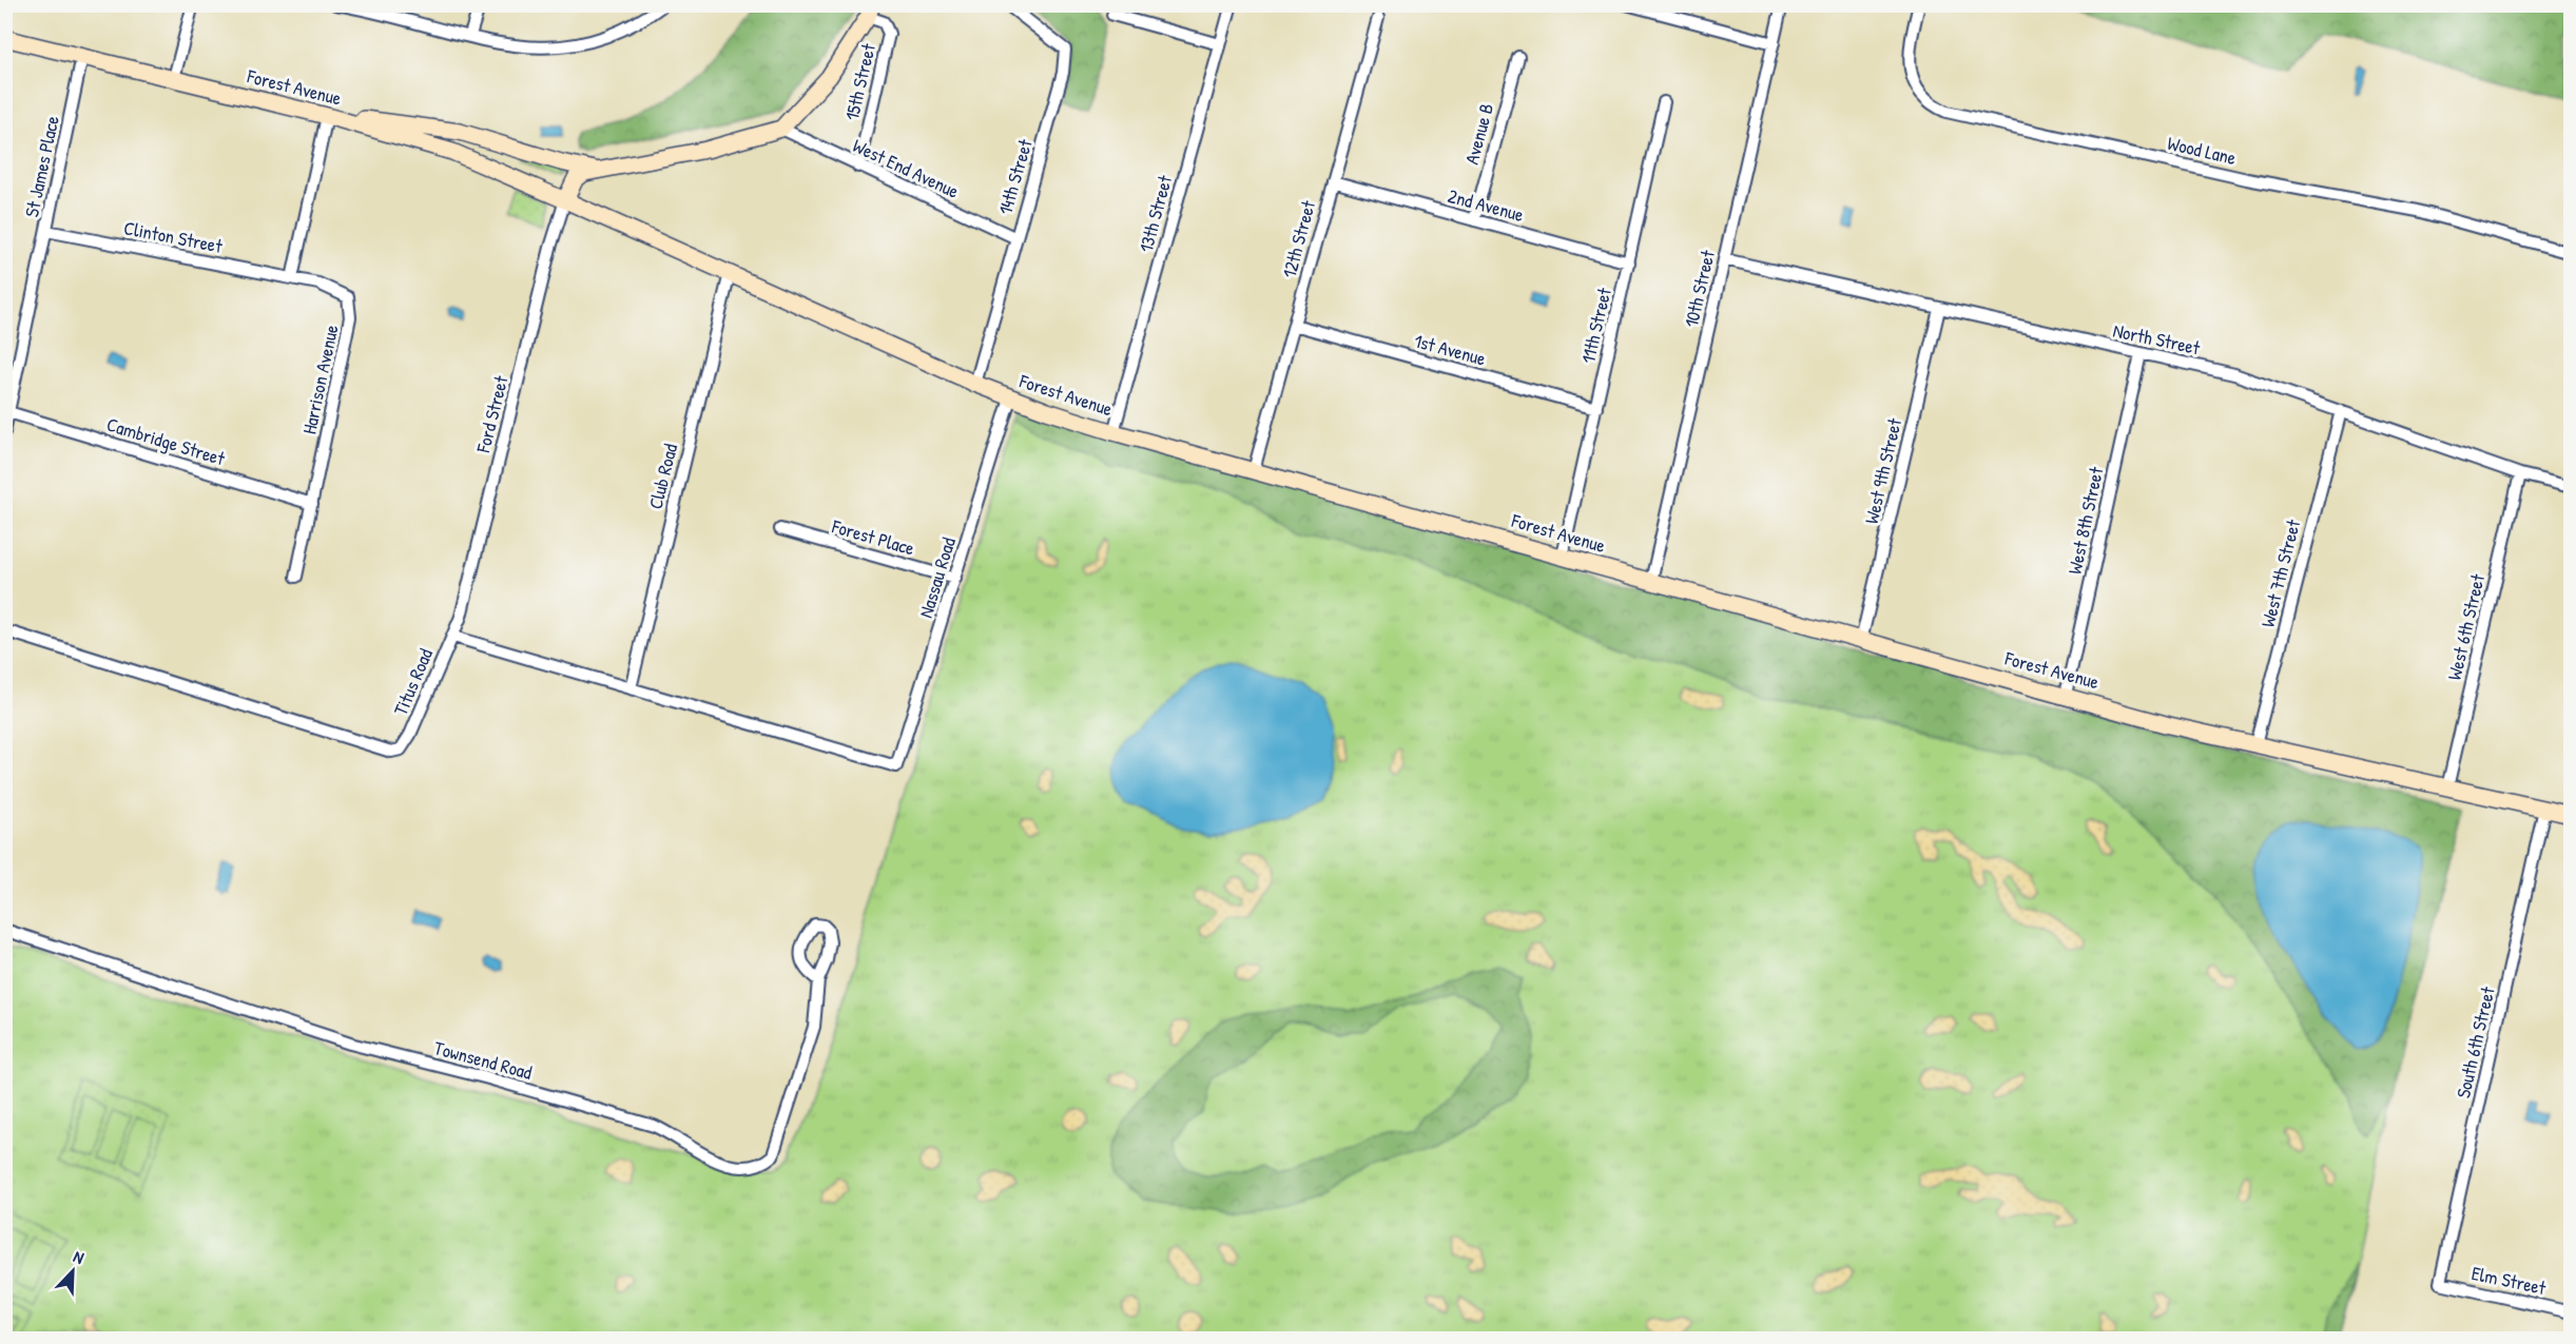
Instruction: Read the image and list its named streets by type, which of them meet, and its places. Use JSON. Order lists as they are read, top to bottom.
{
  "streets": {
    "main road": ["Forest Avenue"],
    "street": [
      "15th Street",
      "Avenue B",
      "Wood Lane",
      "St James Place",
      "West End Avenue",
      "14th Street",
      "2nd Avenue",
      "13th Street",
      "Clinton Street",
      "12th Street",
      "10th Street",
      "11th Street",
      "North Street",
      "1st Avenue",
      "Harrison Avenue",
      "Ford Street",
      "Cambridge Street",
      "West 9th Street",
      "Club Road",
      "West 8th Street",
      "Forest Place",
      "West 7th Street",
      "Nassau Road",
      "West 6th Street",
      "Titus Road",
      "South 6th Street",
      "Townsend Road",
      "Elm Street"
    ]
  },
  "crossings": [
    ["15th Street", "West End Avenue"],
    ["Forest Avenue", "St James Place"],
    ["Forest Avenue", "14th Street"],
    ["Forest Avenue", "13th Street"],
    ["Forest Avenue", "12th Street"],
    ["Forest Avenue", "10th Street"],
    ["Forest Avenue", "11th Street"],
    ["Forest Avenue", "Ford Street"],
    ["Forest Avenue", "West 9th Street"],
    ["Forest Avenue", "Club Road"],
    ["Forest Avenue", "West 8th Street"],
    ["Forest Avenue", "West 7th Street"],
    ["Forest Avenue", "Nassau Road"],
    ["Forest Avenue", "West 6th Street"],
    ["Forest Avenue", "South 6th Street"],
    ["Avenue B", "2nd Avenue"],
    ["St James Place", "Clinton Street"],
    ["St James Place", "Cambridge Street"],
    ["West End Avenue", "14th Street"],
    ["2nd Avenue", "12th Street"],
    ["2nd Avenue", "11th Street"],
    ["Clinton Street", "Harrison Avenue"],
    ["12th Street", "1st Avenue"],
    ["10th Street", "North Street"],
    ["11th Street", "1st Avenue"],
    ["North Street", "West 9th Street"],
    ["North Street", "West 8th Street"],
    ["North Street", "West 7th Street"],
    ["North Street", "West 6th Street"],
    ["Harrison Avenue", "Cambridge Street"],
    ["Ford Street", "Titus Road"],
    ["Club Road", "Titus Road"],
    ["Forest Place", "Nassau Road"],
    ["Nassau Road", "Titus Road"],
    ["South 6th Street", "Elm Street"]
  ],
  "north": "top right"
}
